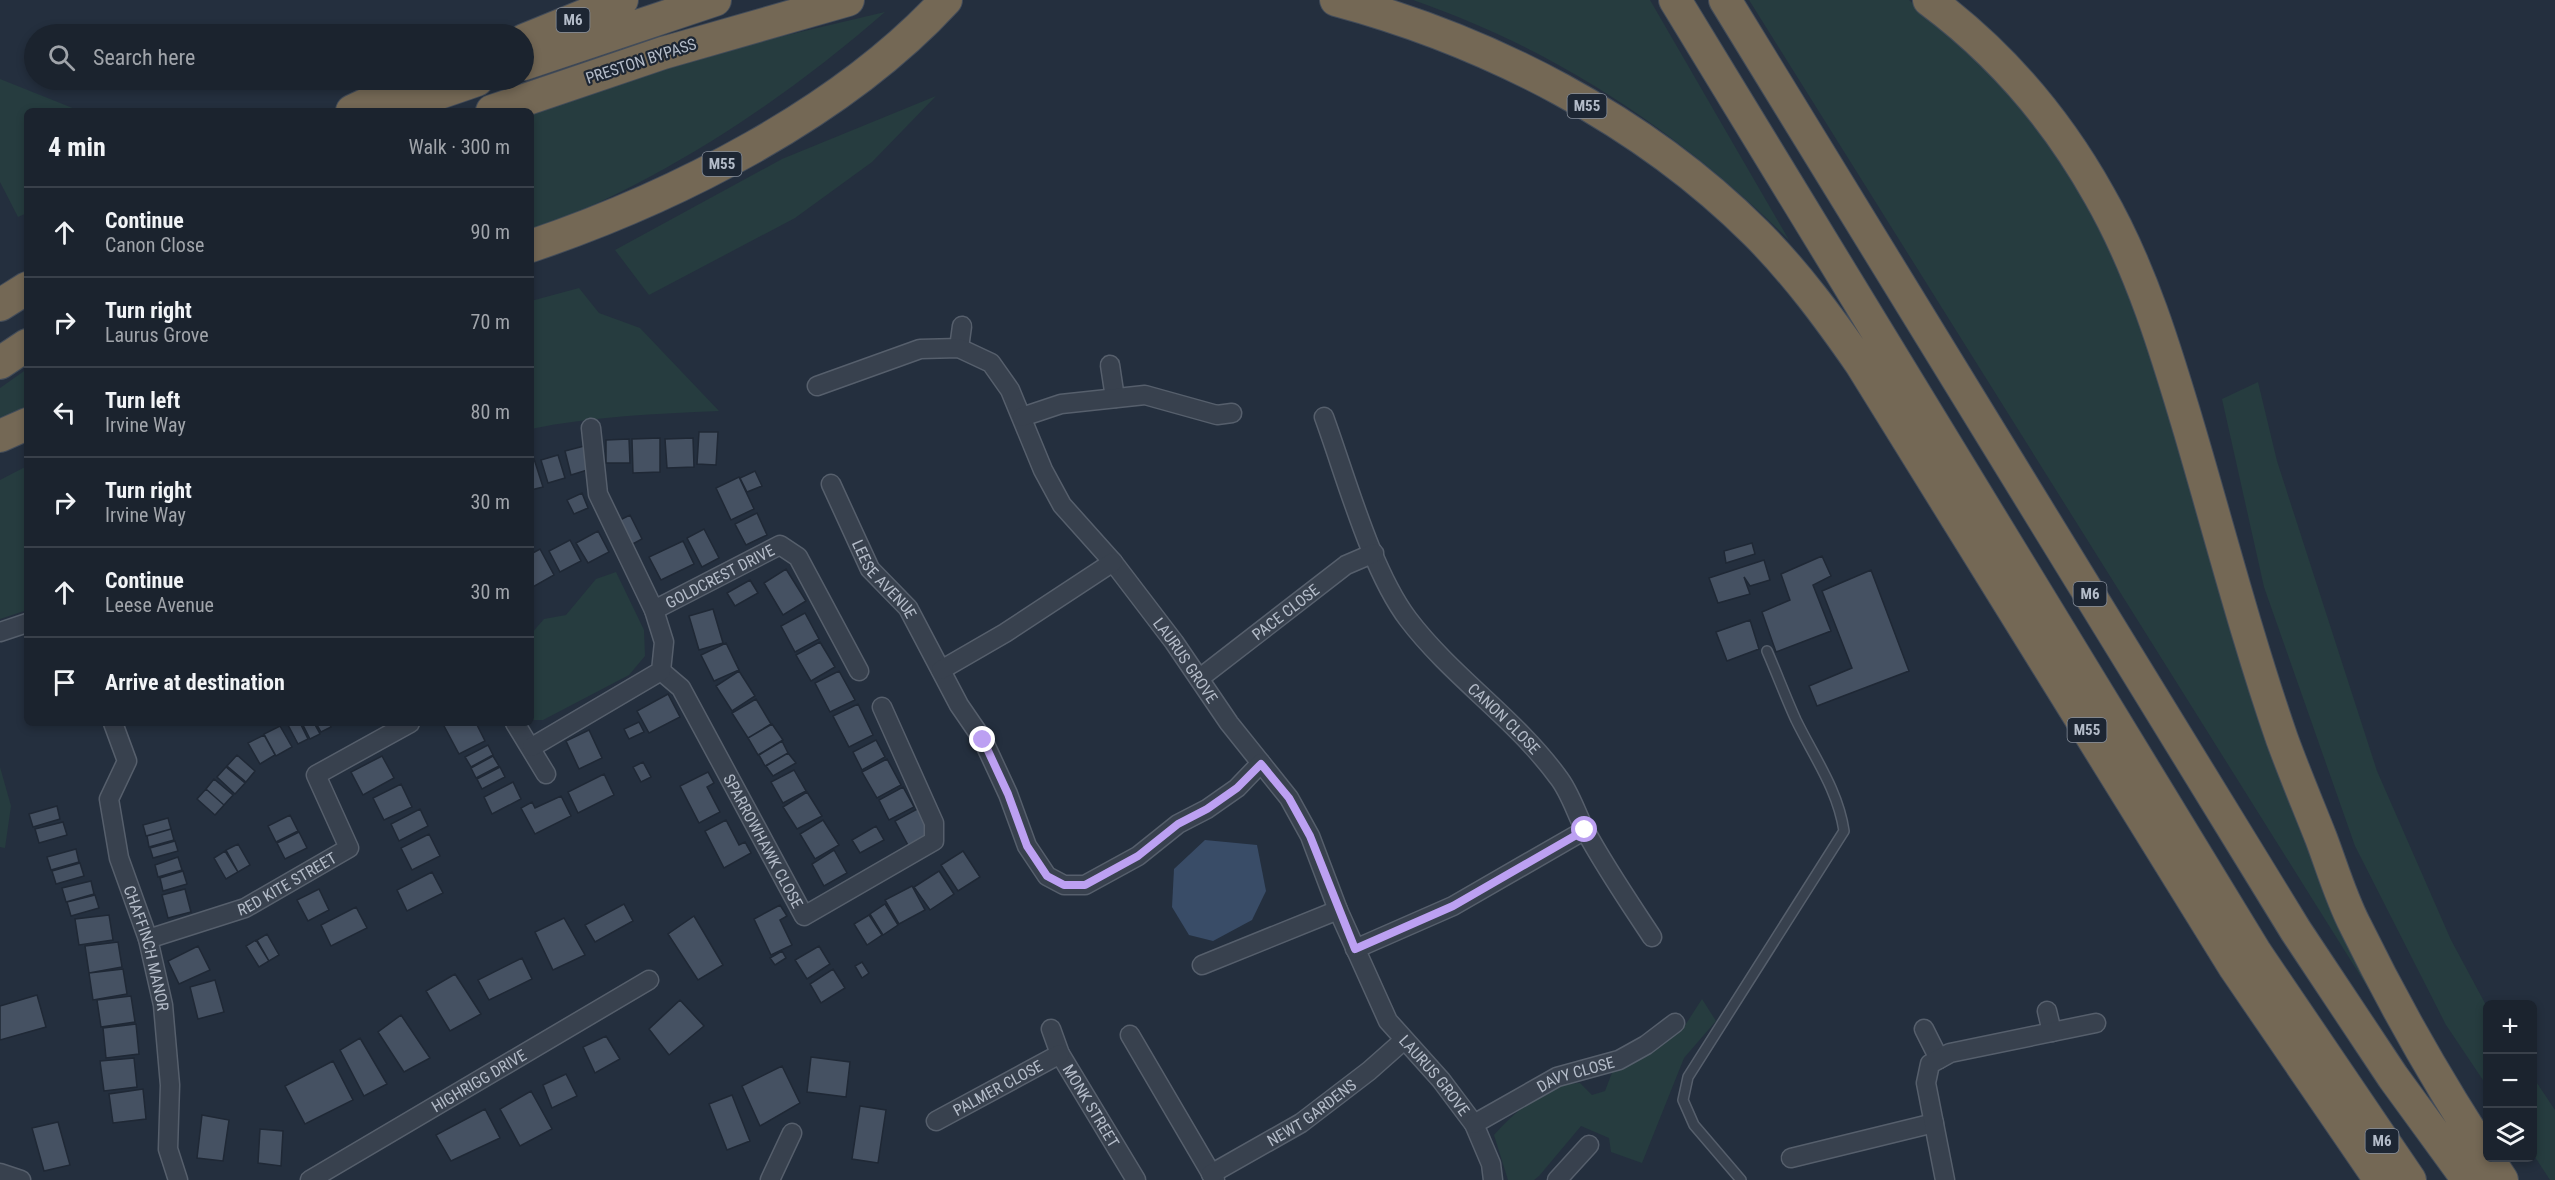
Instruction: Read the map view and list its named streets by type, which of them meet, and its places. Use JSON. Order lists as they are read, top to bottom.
{
  "streets": {
    "highway": ["M6", "PRESTON BYPASS", "M55"],
    "street": [
      "GOLDCREST DRIVE",
      "LEESE AVENUE",
      "PACE CLOSE",
      "LAURUS GROVE",
      "CANON CLOSE",
      "SPARROWHAWK CLOSE",
      "RED KITE STREET",
      "CHAFFINCH MANOR",
      "DAVY CLOSE",
      "HIGHRIGG DRIVE",
      "PALMER CLOSE",
      "MONK STREET",
      "NEWT GARDENS"
    ]
  },
  "crossings": [
    ["GOLDCREST DRIVE", "SPARROWHAWK CLOSE"],
    ["LEESE AVENUE", "LAURUS GROVE"],
    ["PACE CLOSE", "LAURUS GROVE"],
    ["PACE CLOSE", "CANON CLOSE"],
    ["LAURUS GROVE", "DAVY CLOSE"],
    ["LAURUS GROVE", "NEWT GARDENS"],
    ["RED KITE STREET", "CHAFFINCH MANOR"],
    ["PALMER CLOSE", "MONK STREET"]
  ],
  "page": {
    "search": "Search here",
    "heading": ["4 min", "Walk · 300 m"],
    "list": [
      ["Continue", "Canon Close", "90 m"],
      ["Turn right", "Laurus Grove", "70 m"],
      ["Turn left", "Irvine Way", "80 m"],
      ["Turn right", "Irvine Way", "30 m"],
      ["Continue", "Leese Avenue", "30 m"],
      "Arrive at destination"
    ],
    "map_buttons": ["+", "−"]
  }
}
